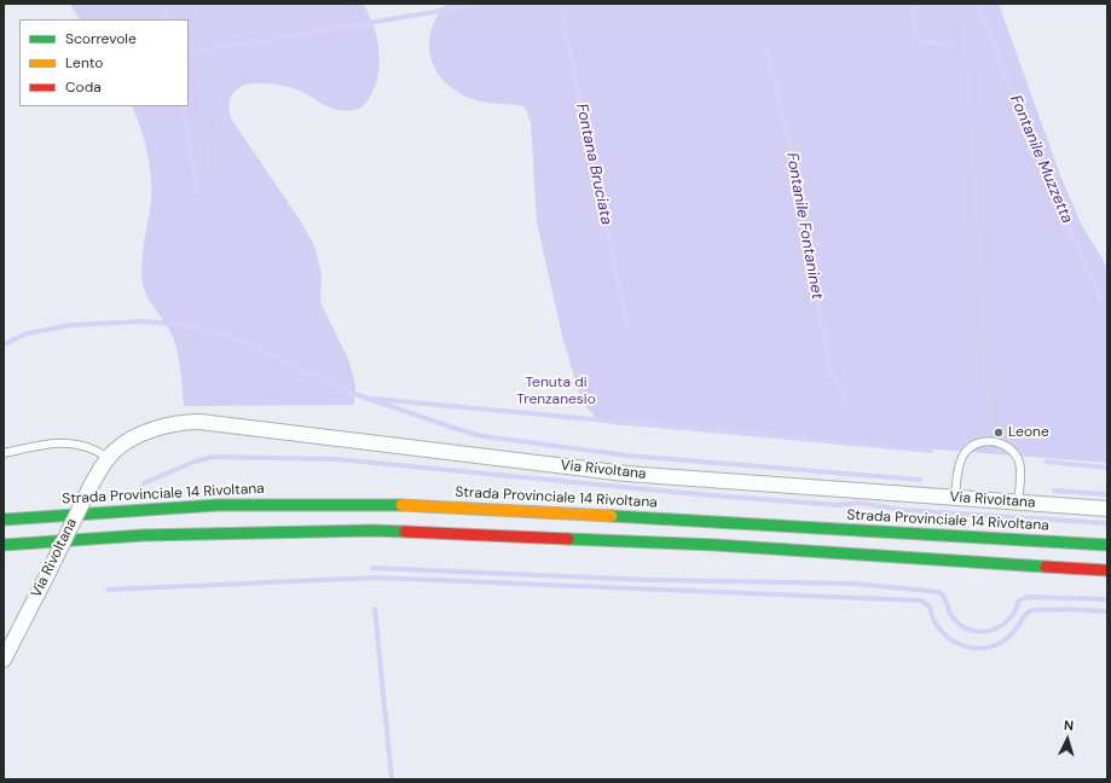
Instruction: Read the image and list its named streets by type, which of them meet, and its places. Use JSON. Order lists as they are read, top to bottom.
{
  "streets": {
    "highway": ["Strada Provinciale 14 Rivoltana"],
    "street": ["Via Rivoltana"]
  },
  "water": ["Fontanile Muzzetta", "Fontana Bruciata", "Fontanile Fontaninet"],
  "parks": ["Tenuta di Trenzanesio"],
  "places": ["Leone"],
  "legend": ["Scorrevole", "Lento", "Coda"],
  "north": "top"
}
